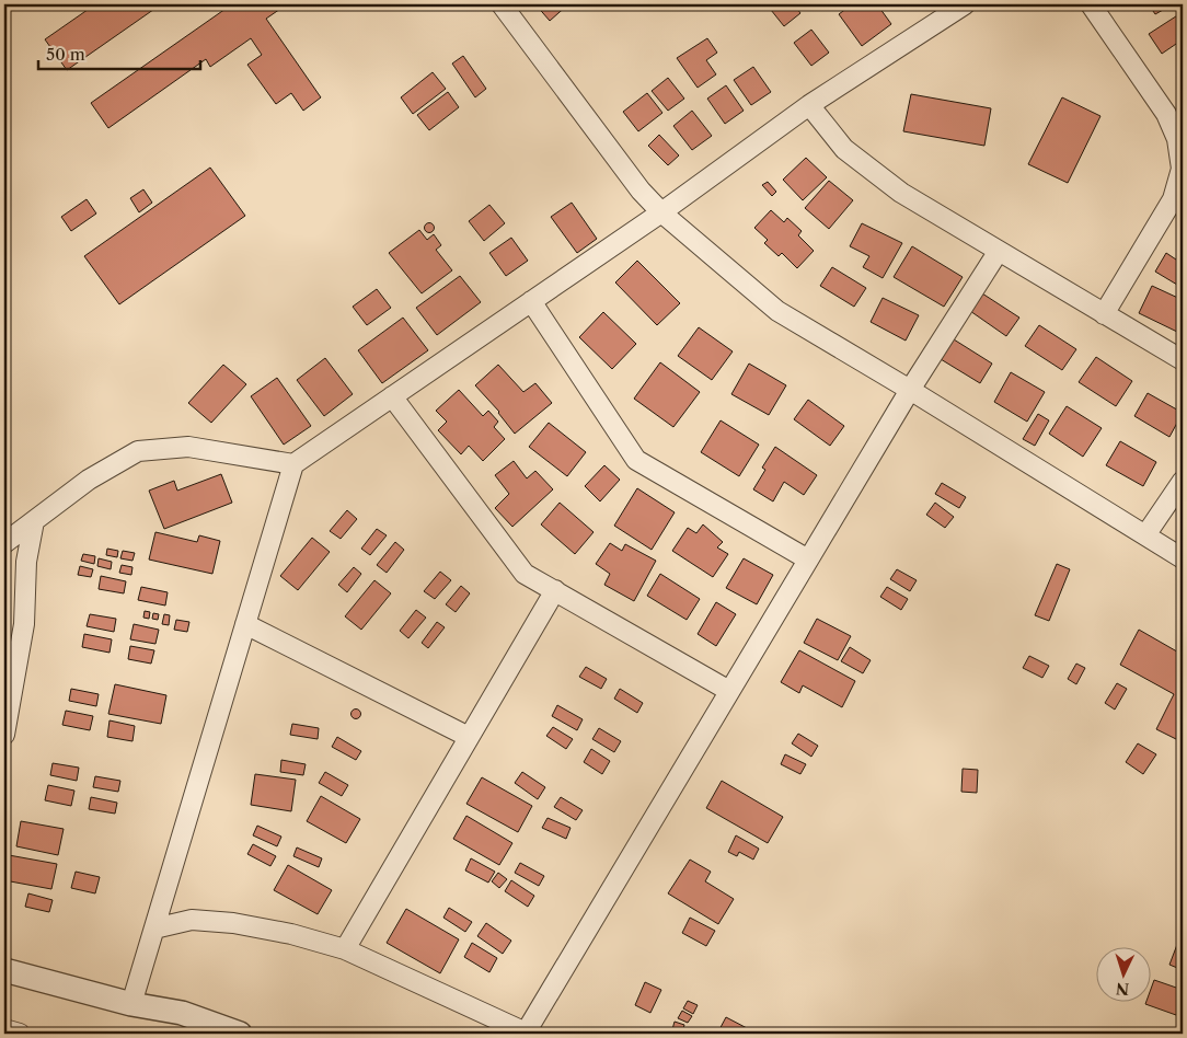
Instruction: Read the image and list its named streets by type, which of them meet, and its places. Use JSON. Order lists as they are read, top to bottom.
{
  "scale_bar": "50 m",
  "north": "bottom"
}
